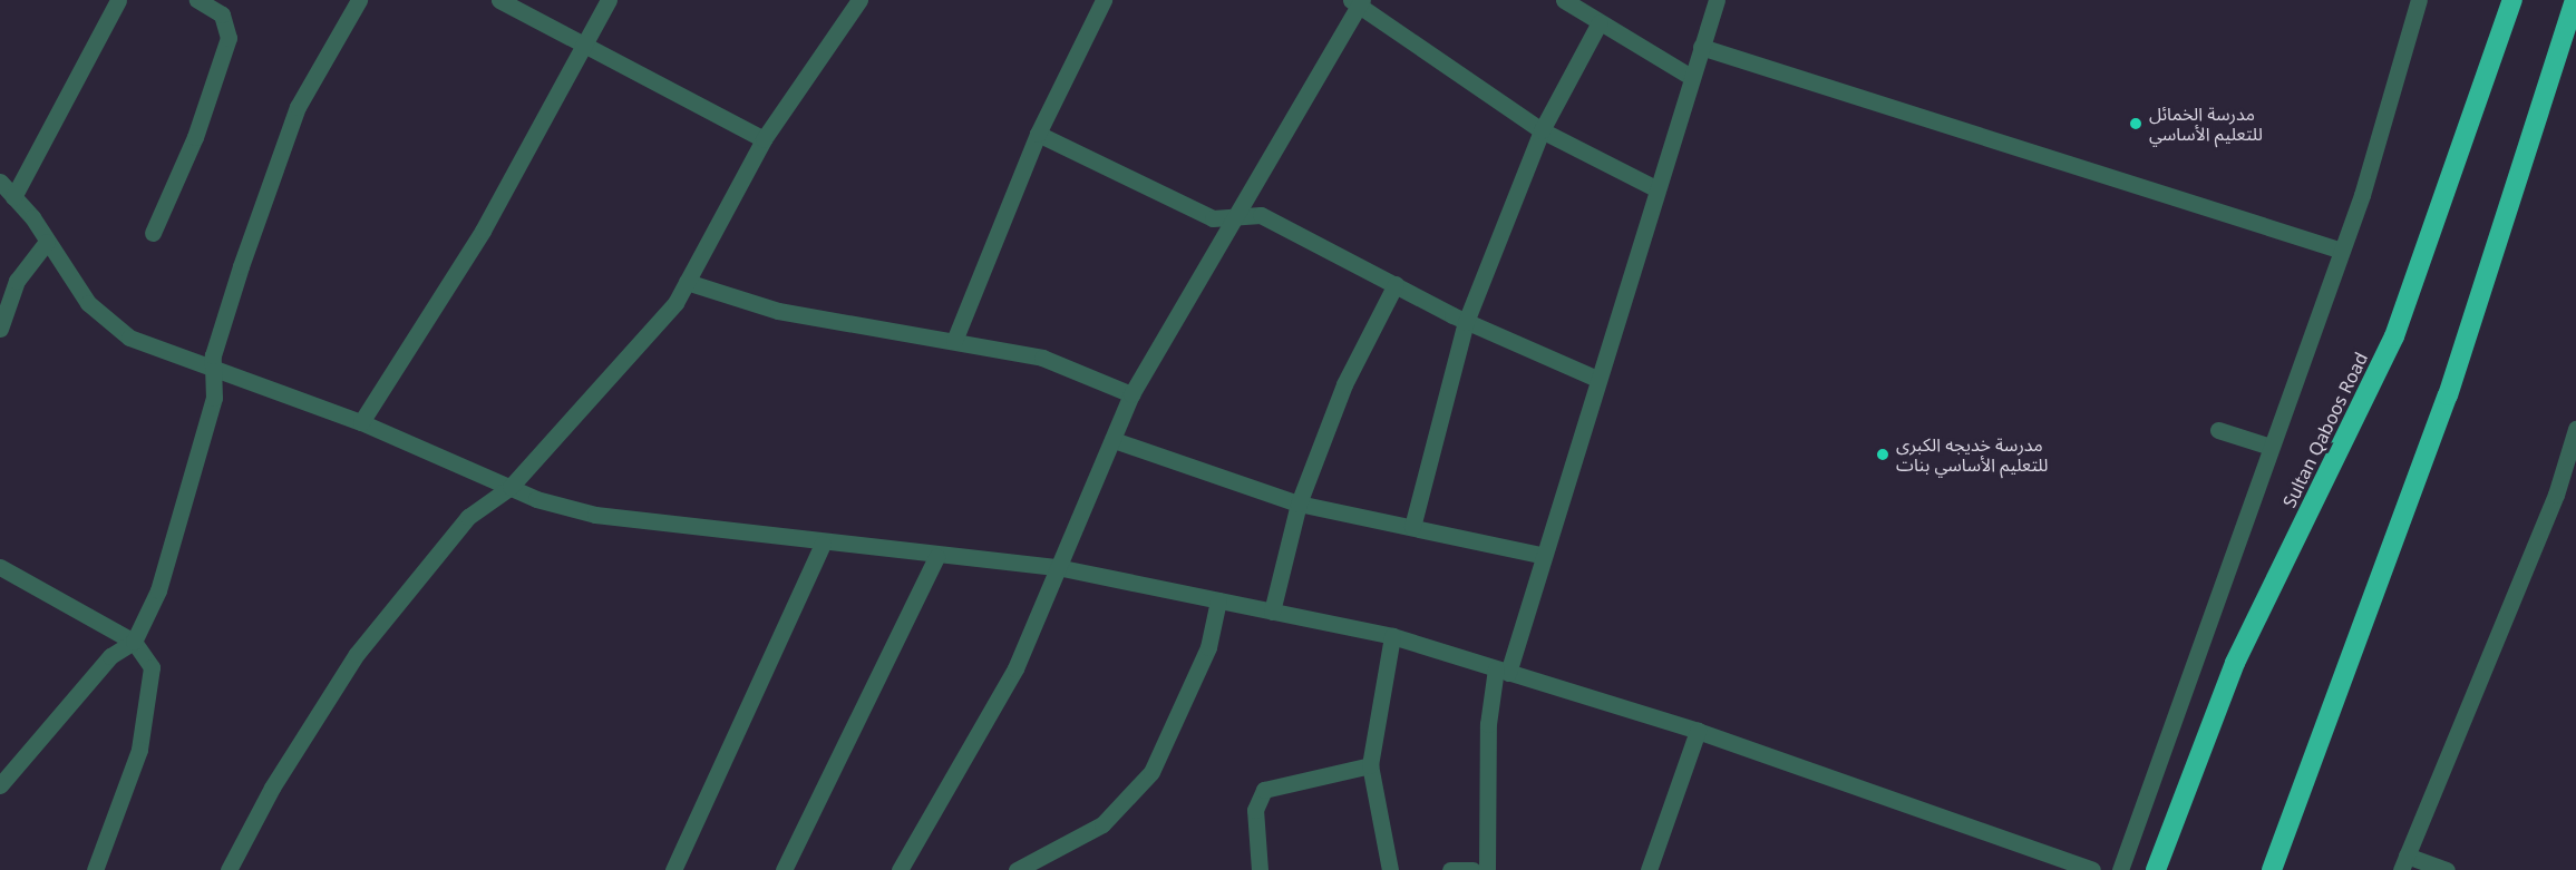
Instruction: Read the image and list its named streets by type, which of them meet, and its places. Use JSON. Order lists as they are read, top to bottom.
{
  "streets": {
    "highway": ["Sultan Qaboos Road"]
  },
  "places": ["مدرسة الخمائل للتعليم الأساسي", "مدرسة خديجه الكبرى للتعليم الأساسي بنات"]
}
